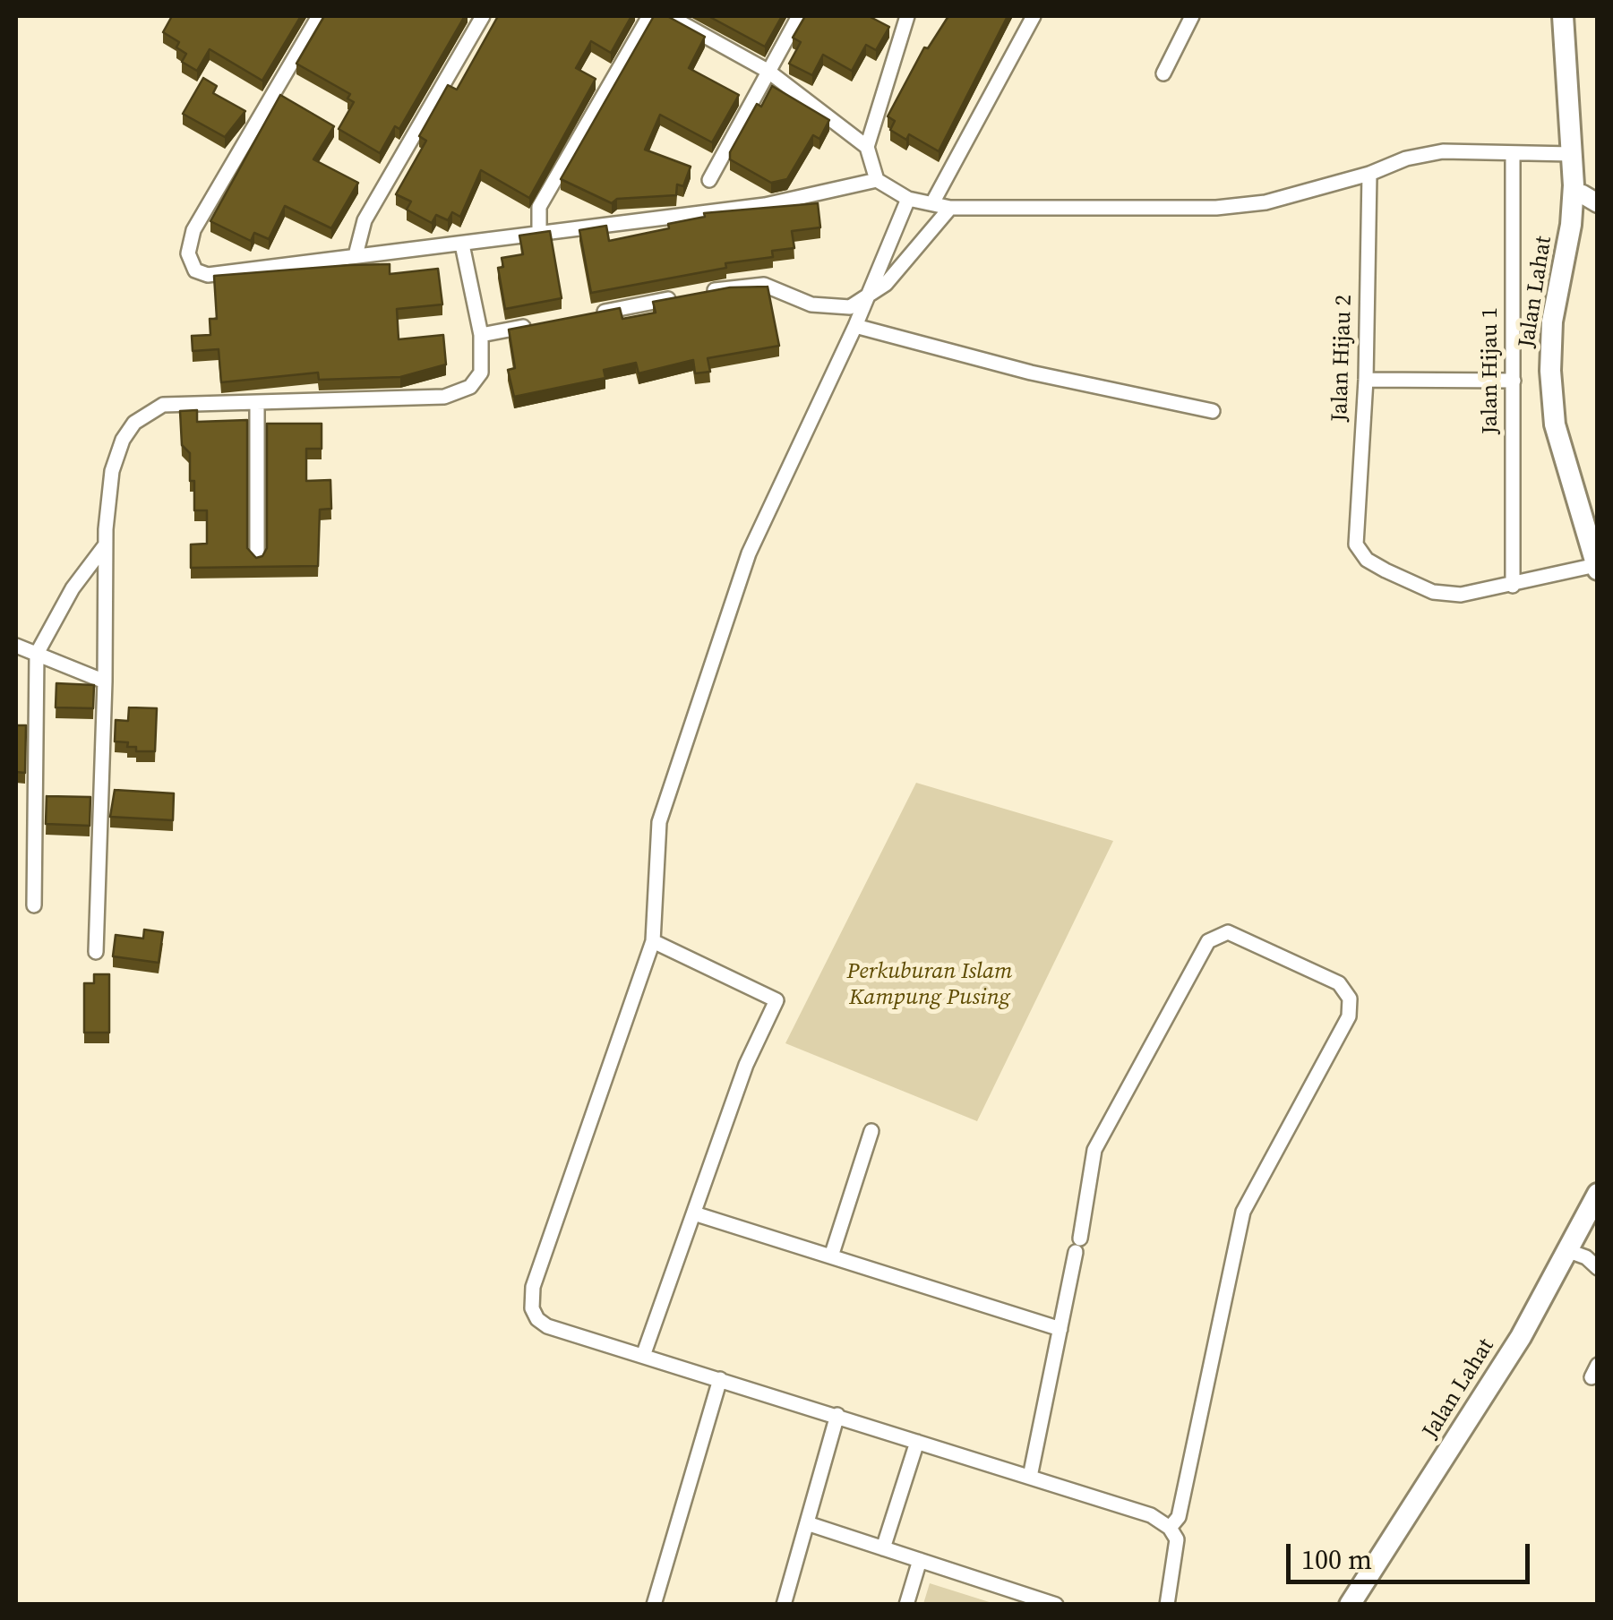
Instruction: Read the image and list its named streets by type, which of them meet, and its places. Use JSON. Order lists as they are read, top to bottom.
{
  "streets": {
    "main road": ["Jalan Lahat"],
    "street": ["Jalan Hijau 2", "Jalan Hijau 1"]
  },
  "crossings": [
    ["Jalan Hijau 2", "Jalan Hijau 1"]
  ],
  "parks": ["Perkuburan Islam Kampung Pusing"],
  "scale_bar": "100 m"
}
